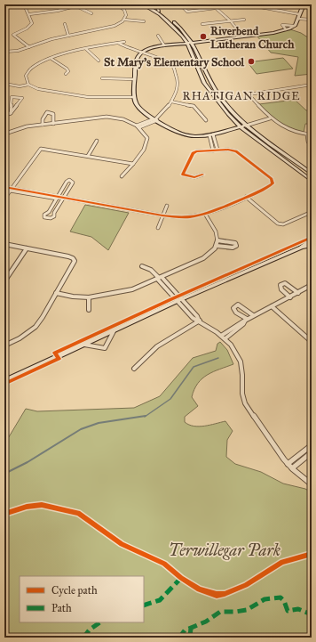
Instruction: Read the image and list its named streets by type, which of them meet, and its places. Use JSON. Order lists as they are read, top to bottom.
{
  "districts": ["RHATIGAN RIDGE"],
  "parks": ["Terwillegar Park"],
  "places": ["Riverbend Lutheran Church", "St Mary's Elementary School"],
  "legend": ["Cycle path", "Path"]
}
